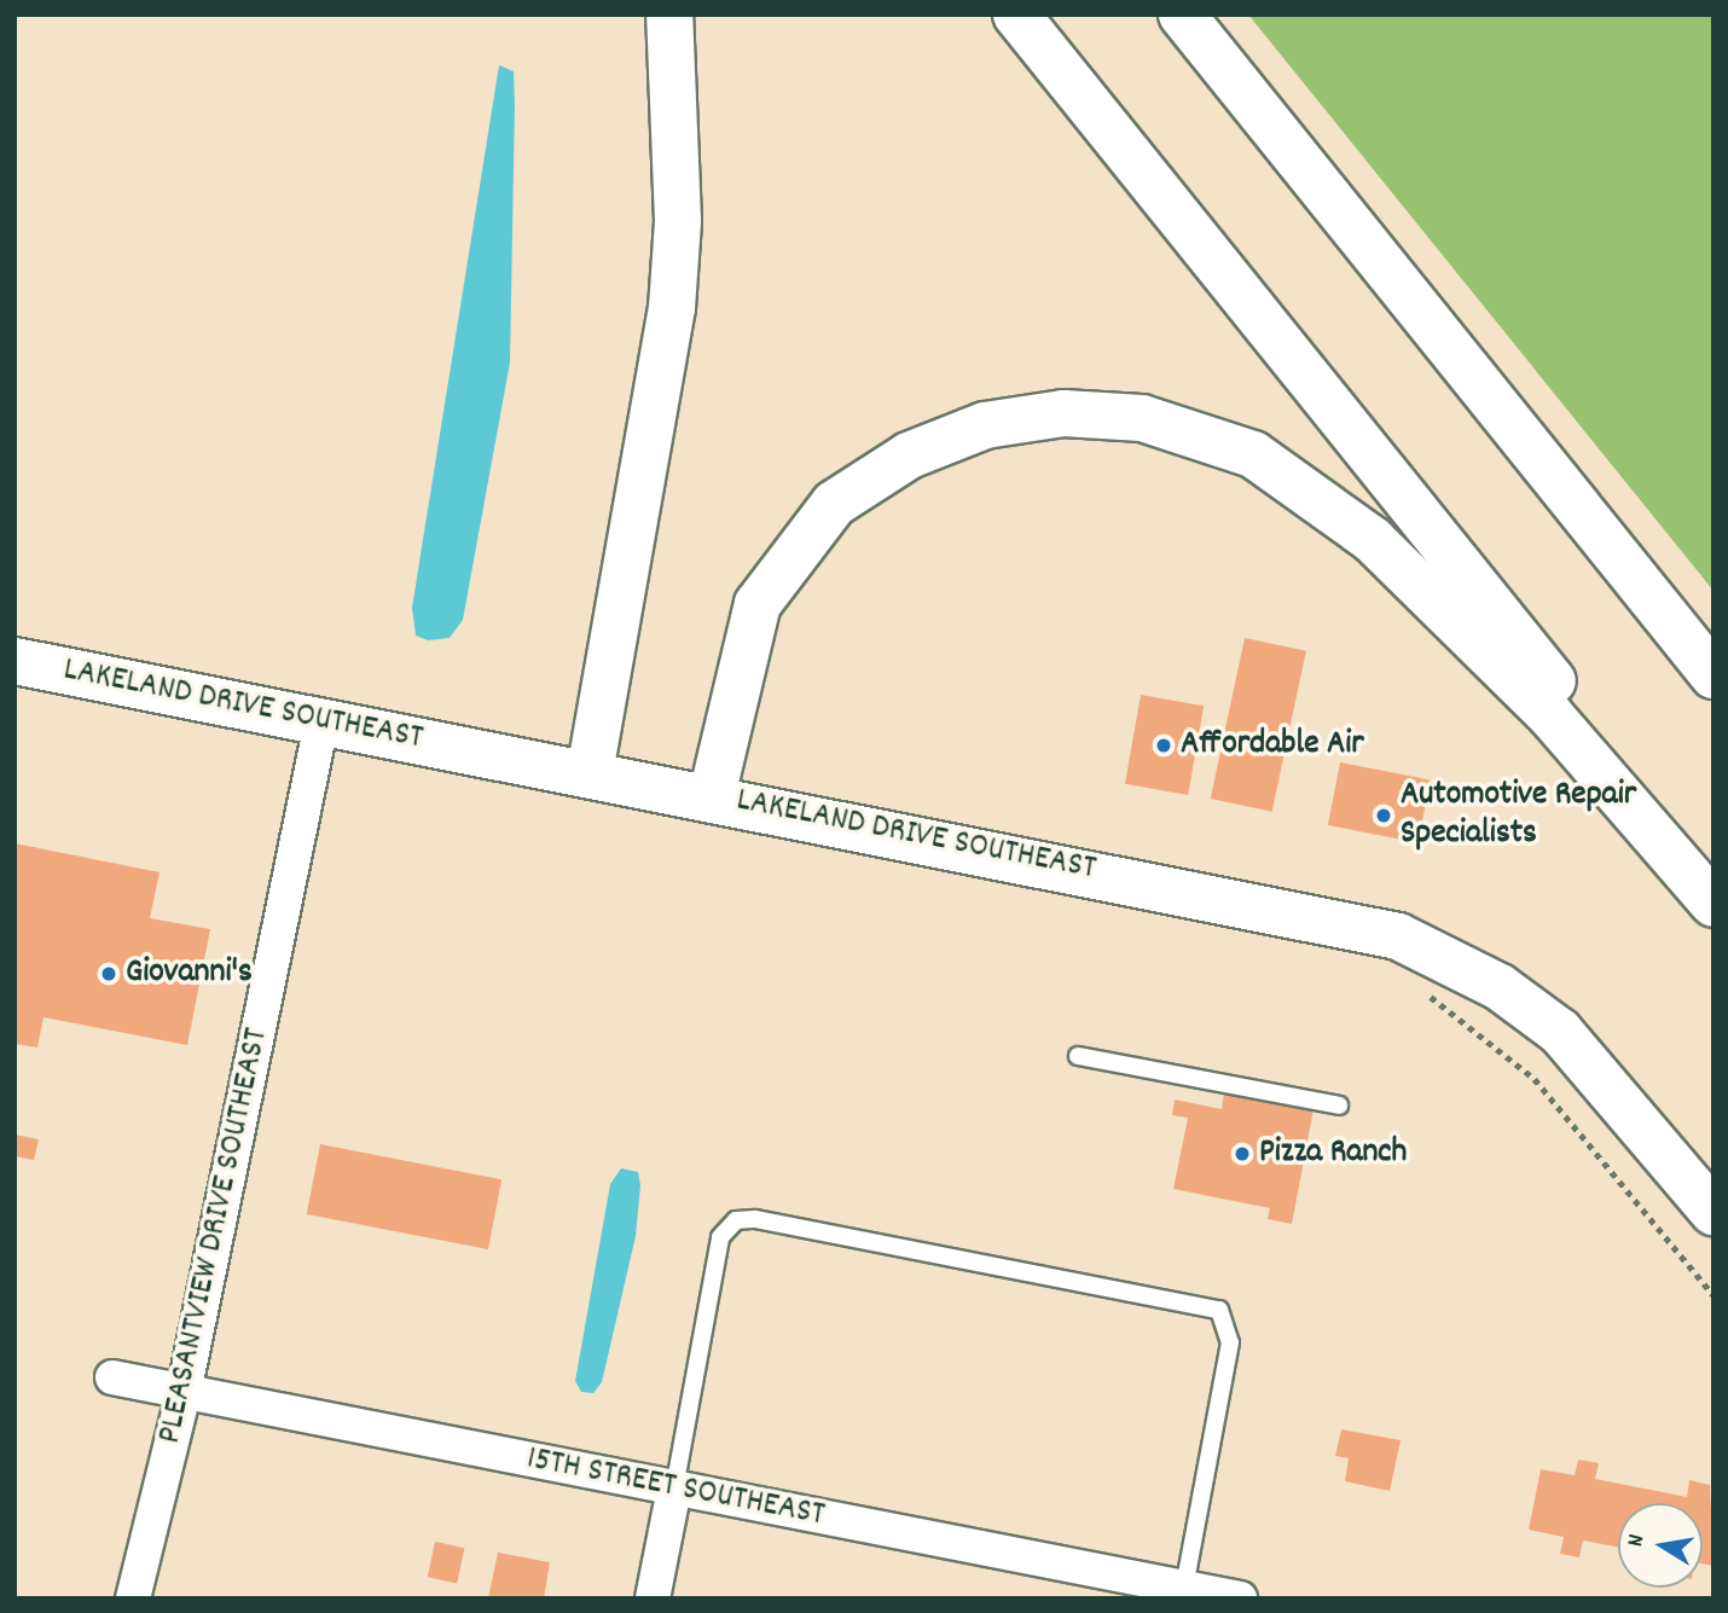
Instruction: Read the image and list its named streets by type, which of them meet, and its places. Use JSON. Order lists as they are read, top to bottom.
{
  "streets": {
    "main road": ["LAKELAND DRIVE SOUTHEAST"],
    "street": ["PLEASANTVIEW DRIVE SOUTHEAST", "15TH STREET SOUTHEAST"]
  },
  "crossings": [
    ["LAKELAND DRIVE SOUTHEAST", "PLEASANTVIEW DRIVE SOUTHEAST"],
    ["PLEASANTVIEW DRIVE SOUTHEAST", "15TH STREET SOUTHEAST"]
  ],
  "places": [
    "Affordable Air",
    "Automotive Repair Specialists",
    "Giovanni's",
    "Pizza Ranch"
  ],
  "north": "left"
}
